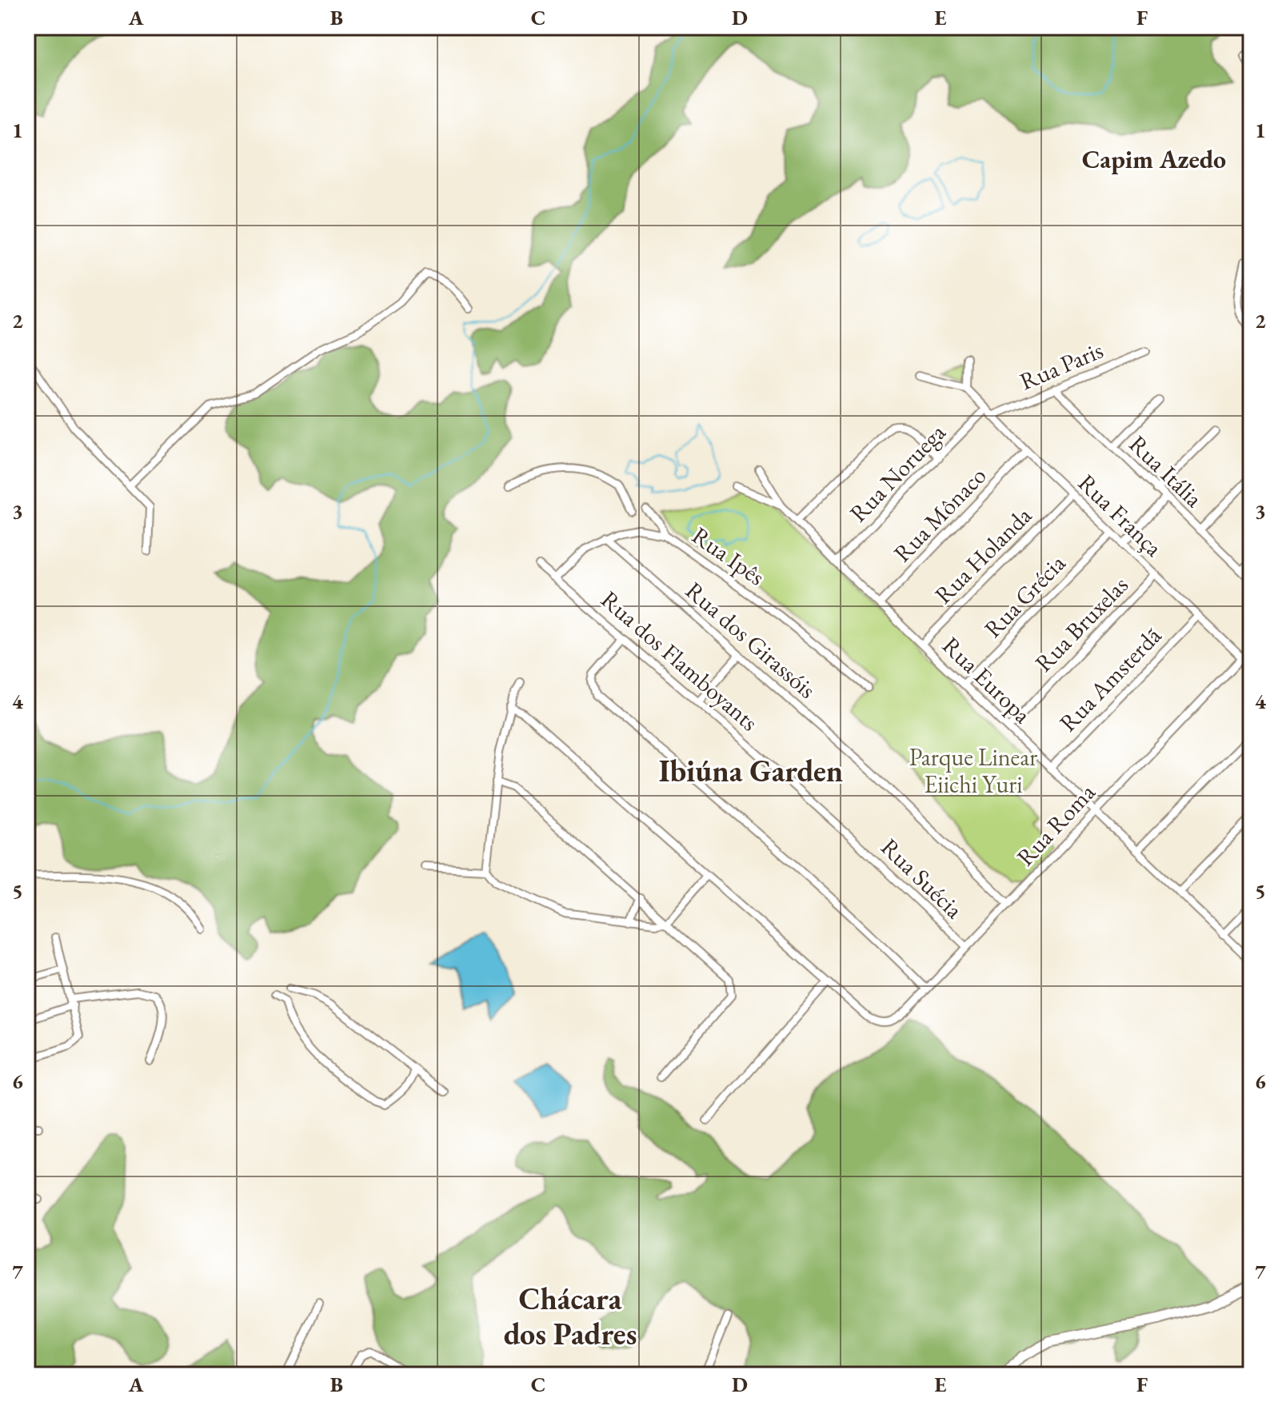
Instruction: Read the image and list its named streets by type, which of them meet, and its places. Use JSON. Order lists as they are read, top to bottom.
{
  "streets": {
    "street": [
      "Rua Paris",
      "Rua Itália",
      "Rua Noruega",
      "Rua Mônaco",
      "Rua França",
      "Rua Holanda",
      "Rua Ipês",
      "Rua Grécia",
      "Rua Bruxelas",
      "Rua dos Girassóis",
      "Rua dos Flamboyants",
      "Rua Amsterdã",
      "Rua Europa",
      "Rua Roma",
      "Rua Suécia"
    ]
  },
  "crossings": [
    ["Rua Paris", "Rua Itália"],
    ["Rua Paris", "Rua França"],
    ["Rua Noruega", "Rua França"],
    ["Rua Noruega", "Rua Europa"],
    ["Rua Mônaco", "Rua França"],
    ["Rua Mônaco", "Rua Europa"],
    ["Rua França", "Rua Holanda"],
    ["Rua França", "Rua Grécia"],
    ["Rua França", "Rua Bruxelas"],
    ["Rua França", "Rua Amsterdã"],
    ["Rua França", "Rua Roma"],
    ["Rua Holanda", "Rua Europa"],
    ["Rua Ipês", "Rua dos Girassóis"],
    ["Rua Ipês", "Rua dos Flamboyants"],
    ["Rua Grécia", "Rua Europa"],
    ["Rua Bruxelas", "Rua Europa"],
    ["Rua dos Girassóis", "Rua Roma"],
    ["Rua dos Flamboyants", "Rua Suécia"],
    ["Rua Amsterdã", "Rua Europa"],
    ["Rua Europa", "Rua Roma"],
    ["Rua Roma", "Rua Suécia"]
  ],
  "districts": ["Capim Azedo", "Ibiúna Garden", "Chácara dos Padres"],
  "parks": ["Parque Linear Eiichi Yuri"],
  "grid": {
    "columns": [
      "A",
      "B",
      "C",
      "D",
      "E",
      "F"
    ],
    "rows": [
      "1",
      "2",
      "3",
      "4",
      "5",
      "6",
      "7"
    ]
  }
}
